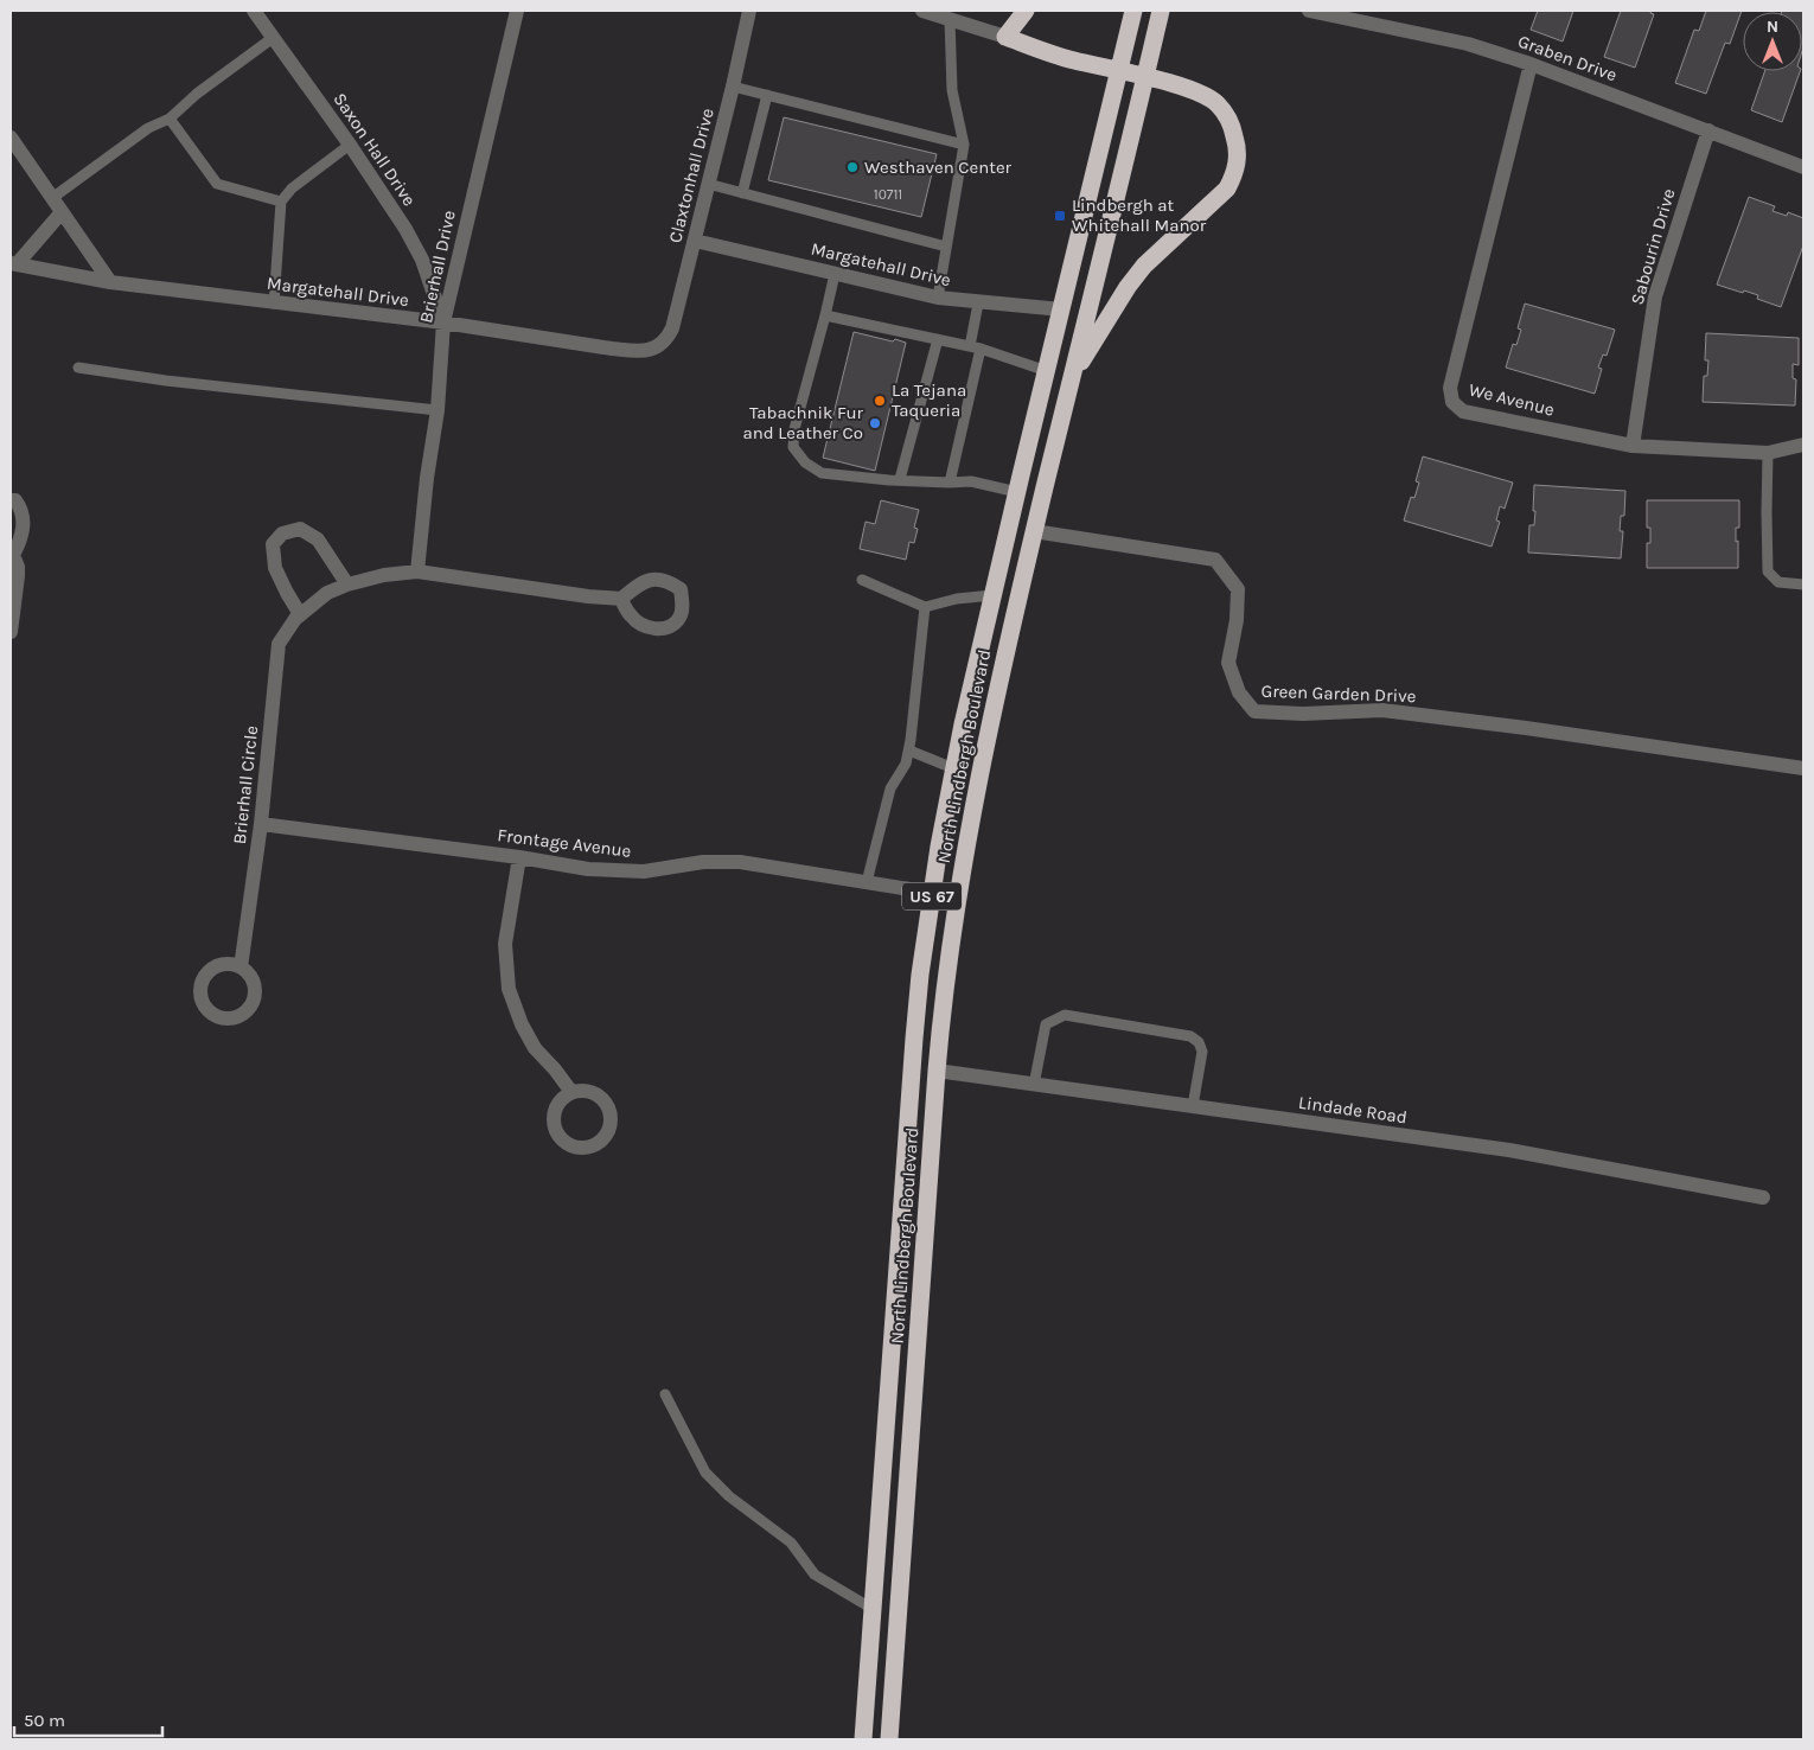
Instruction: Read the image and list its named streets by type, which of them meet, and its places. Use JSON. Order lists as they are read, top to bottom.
{
  "streets": {
    "highway": ["North Lindbergh Boulevard", "US 67"],
    "street": [
      "Graben Drive",
      "Saxon Hall Drive",
      "Claxtonhall Drive",
      "Sabourin Drive",
      "Margatehall Drive",
      "Brierhall Drive",
      "We Avenue",
      "Green Garden Drive",
      "Brierhall Circle",
      "Frontage Avenue",
      "Lindade Road"
    ]
  },
  "crossings": [
    ["Graben Drive", "Sabourin Drive"],
    ["Graben Drive", "We Avenue"],
    ["Saxon Hall Drive", "Margatehall Drive"],
    ["Saxon Hall Drive", "Brierhall Drive"],
    ["Claxtonhall Drive", "Margatehall Drive"],
    ["Sabourin Drive", "We Avenue"],
    ["Margatehall Drive", "Brierhall Drive"],
    ["Margatehall Drive", "North Lindbergh Boulevard"],
    ["Brierhall Drive", "Brierhall Circle"],
    ["Green Garden Drive", "North Lindbergh Boulevard"],
    ["North Lindbergh Boulevard", "Frontage Avenue"],
    ["North Lindbergh Boulevard", "Lindade Road"],
    ["Brierhall Circle", "Frontage Avenue"]
  ],
  "places": {
    "other": ["Westhaven Center", "La Tejana Taqueria", "Tabachnik Fur and Leather Co"],
    "transit": ["Lindbergh at Whitehall Manor"]
  },
  "house_numbers": ["10711"],
  "scale_bar": "50 m",
  "north": "top"
}
